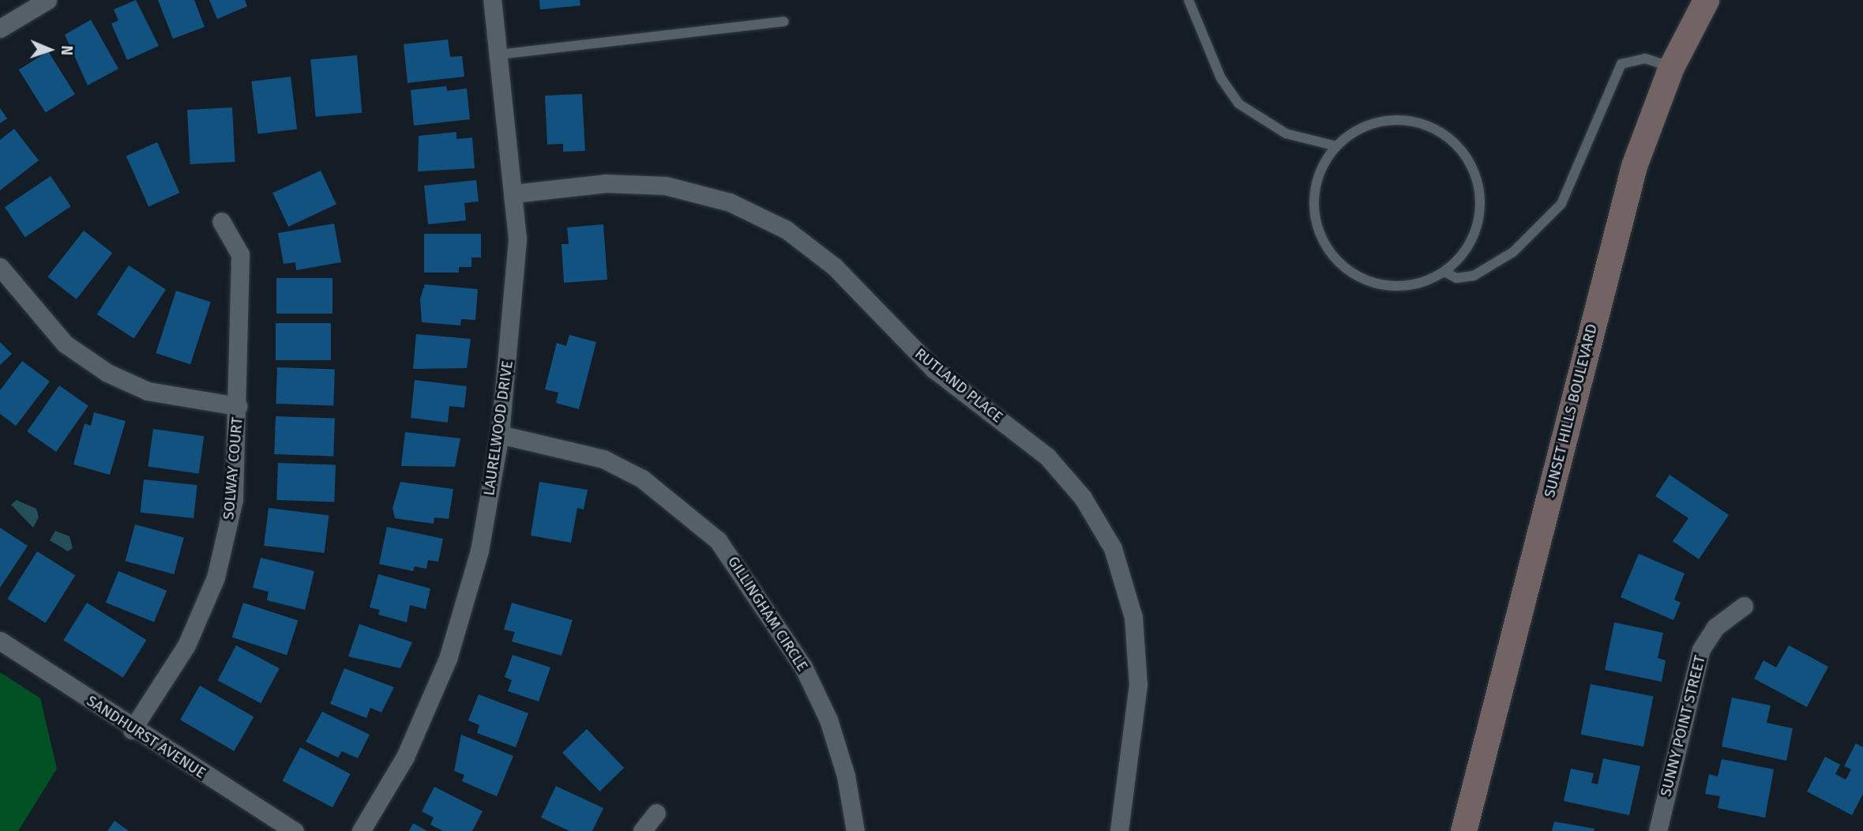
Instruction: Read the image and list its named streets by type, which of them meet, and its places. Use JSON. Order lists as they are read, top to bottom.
{
  "streets": {
    "street": [
      "RUTLAND PLACE",
      "SUNSET HILLS BOULEVARD",
      "LAURELWOOD DRIVE",
      "SOLWAY COURT",
      "GILLINGHAM CIRCLE",
      "SUNNY POINT STREET",
      "SANDHURST AVENUE"
    ]
  },
  "crossings": [
    ["RUTLAND PLACE", "LAURELWOOD DRIVE"],
    ["LAURELWOOD DRIVE", "GILLINGHAM CIRCLE"],
    ["SOLWAY COURT", "SANDHURST AVENUE"]
  ],
  "north": "right"
}
